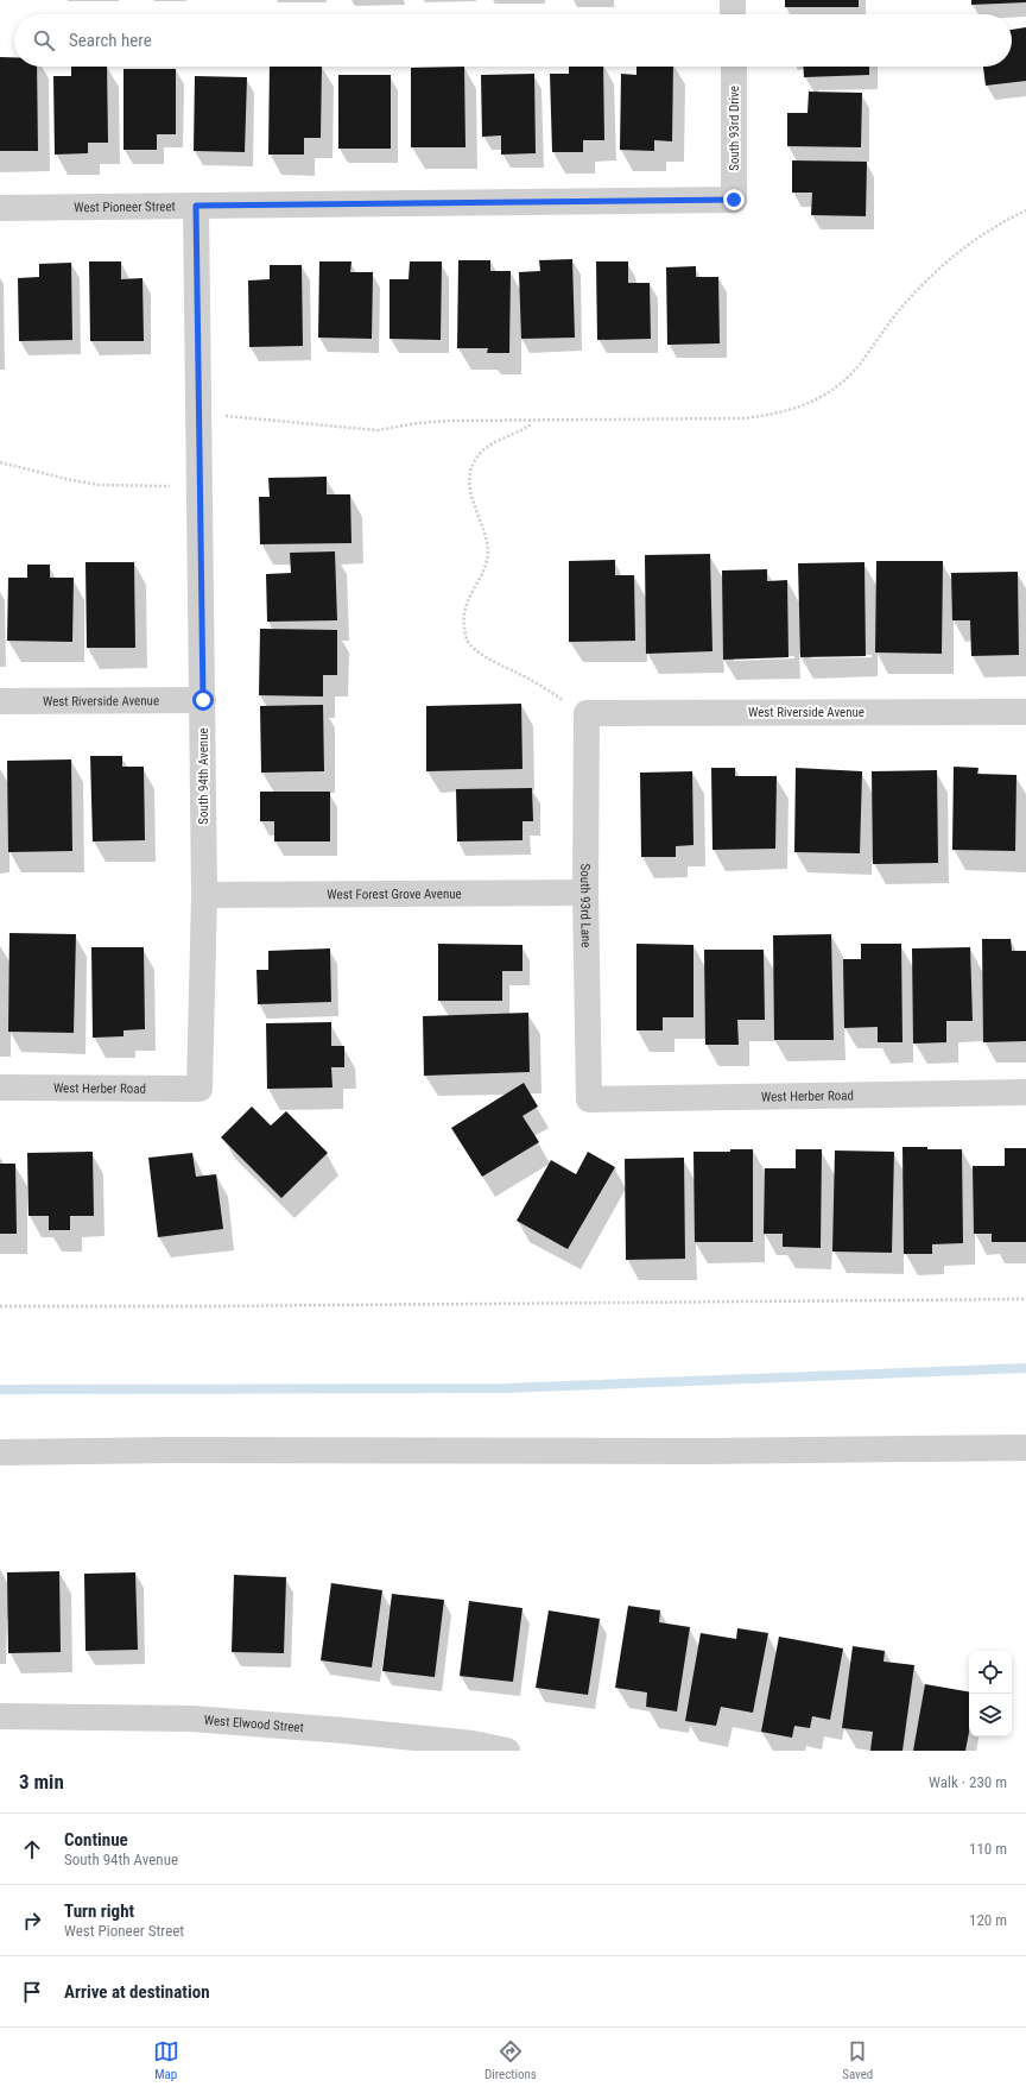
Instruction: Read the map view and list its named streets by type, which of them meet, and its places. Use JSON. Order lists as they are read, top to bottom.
{
  "streets": {
    "street": [
      "South 93rd Drive",
      "West Pioneer Street",
      "West Riverside Avenue",
      "South 94th Avenue",
      "West Forest Grove Avenue",
      "South 93rd Lane",
      "West Herber Road",
      "West Elwood Street"
    ]
  },
  "crossings": [
    ["South 93rd Drive", "West Pioneer Street"],
    ["West Pioneer Street", "South 94th Avenue"],
    ["West Riverside Avenue", "South 94th Avenue"],
    ["West Riverside Avenue", "South 93rd Lane"],
    ["South 94th Avenue", "West Forest Grove Avenue"],
    ["South 94th Avenue", "West Herber Road"],
    ["West Forest Grove Avenue", "South 93rd Lane"],
    ["South 93rd Lane", "West Herber Road"]
  ],
  "page": {
    "search": "Search here",
    "heading": ["3 min", "Walk · 230 m"],
    "list": [
      ["Continue", "South 94th Avenue", "110 m"],
      ["Turn right", "West Pioneer Street", "120 m"],
      "Arrive at destination"
    ],
    "nav": ["Map", "Directions", "Saved"]
  }
}
